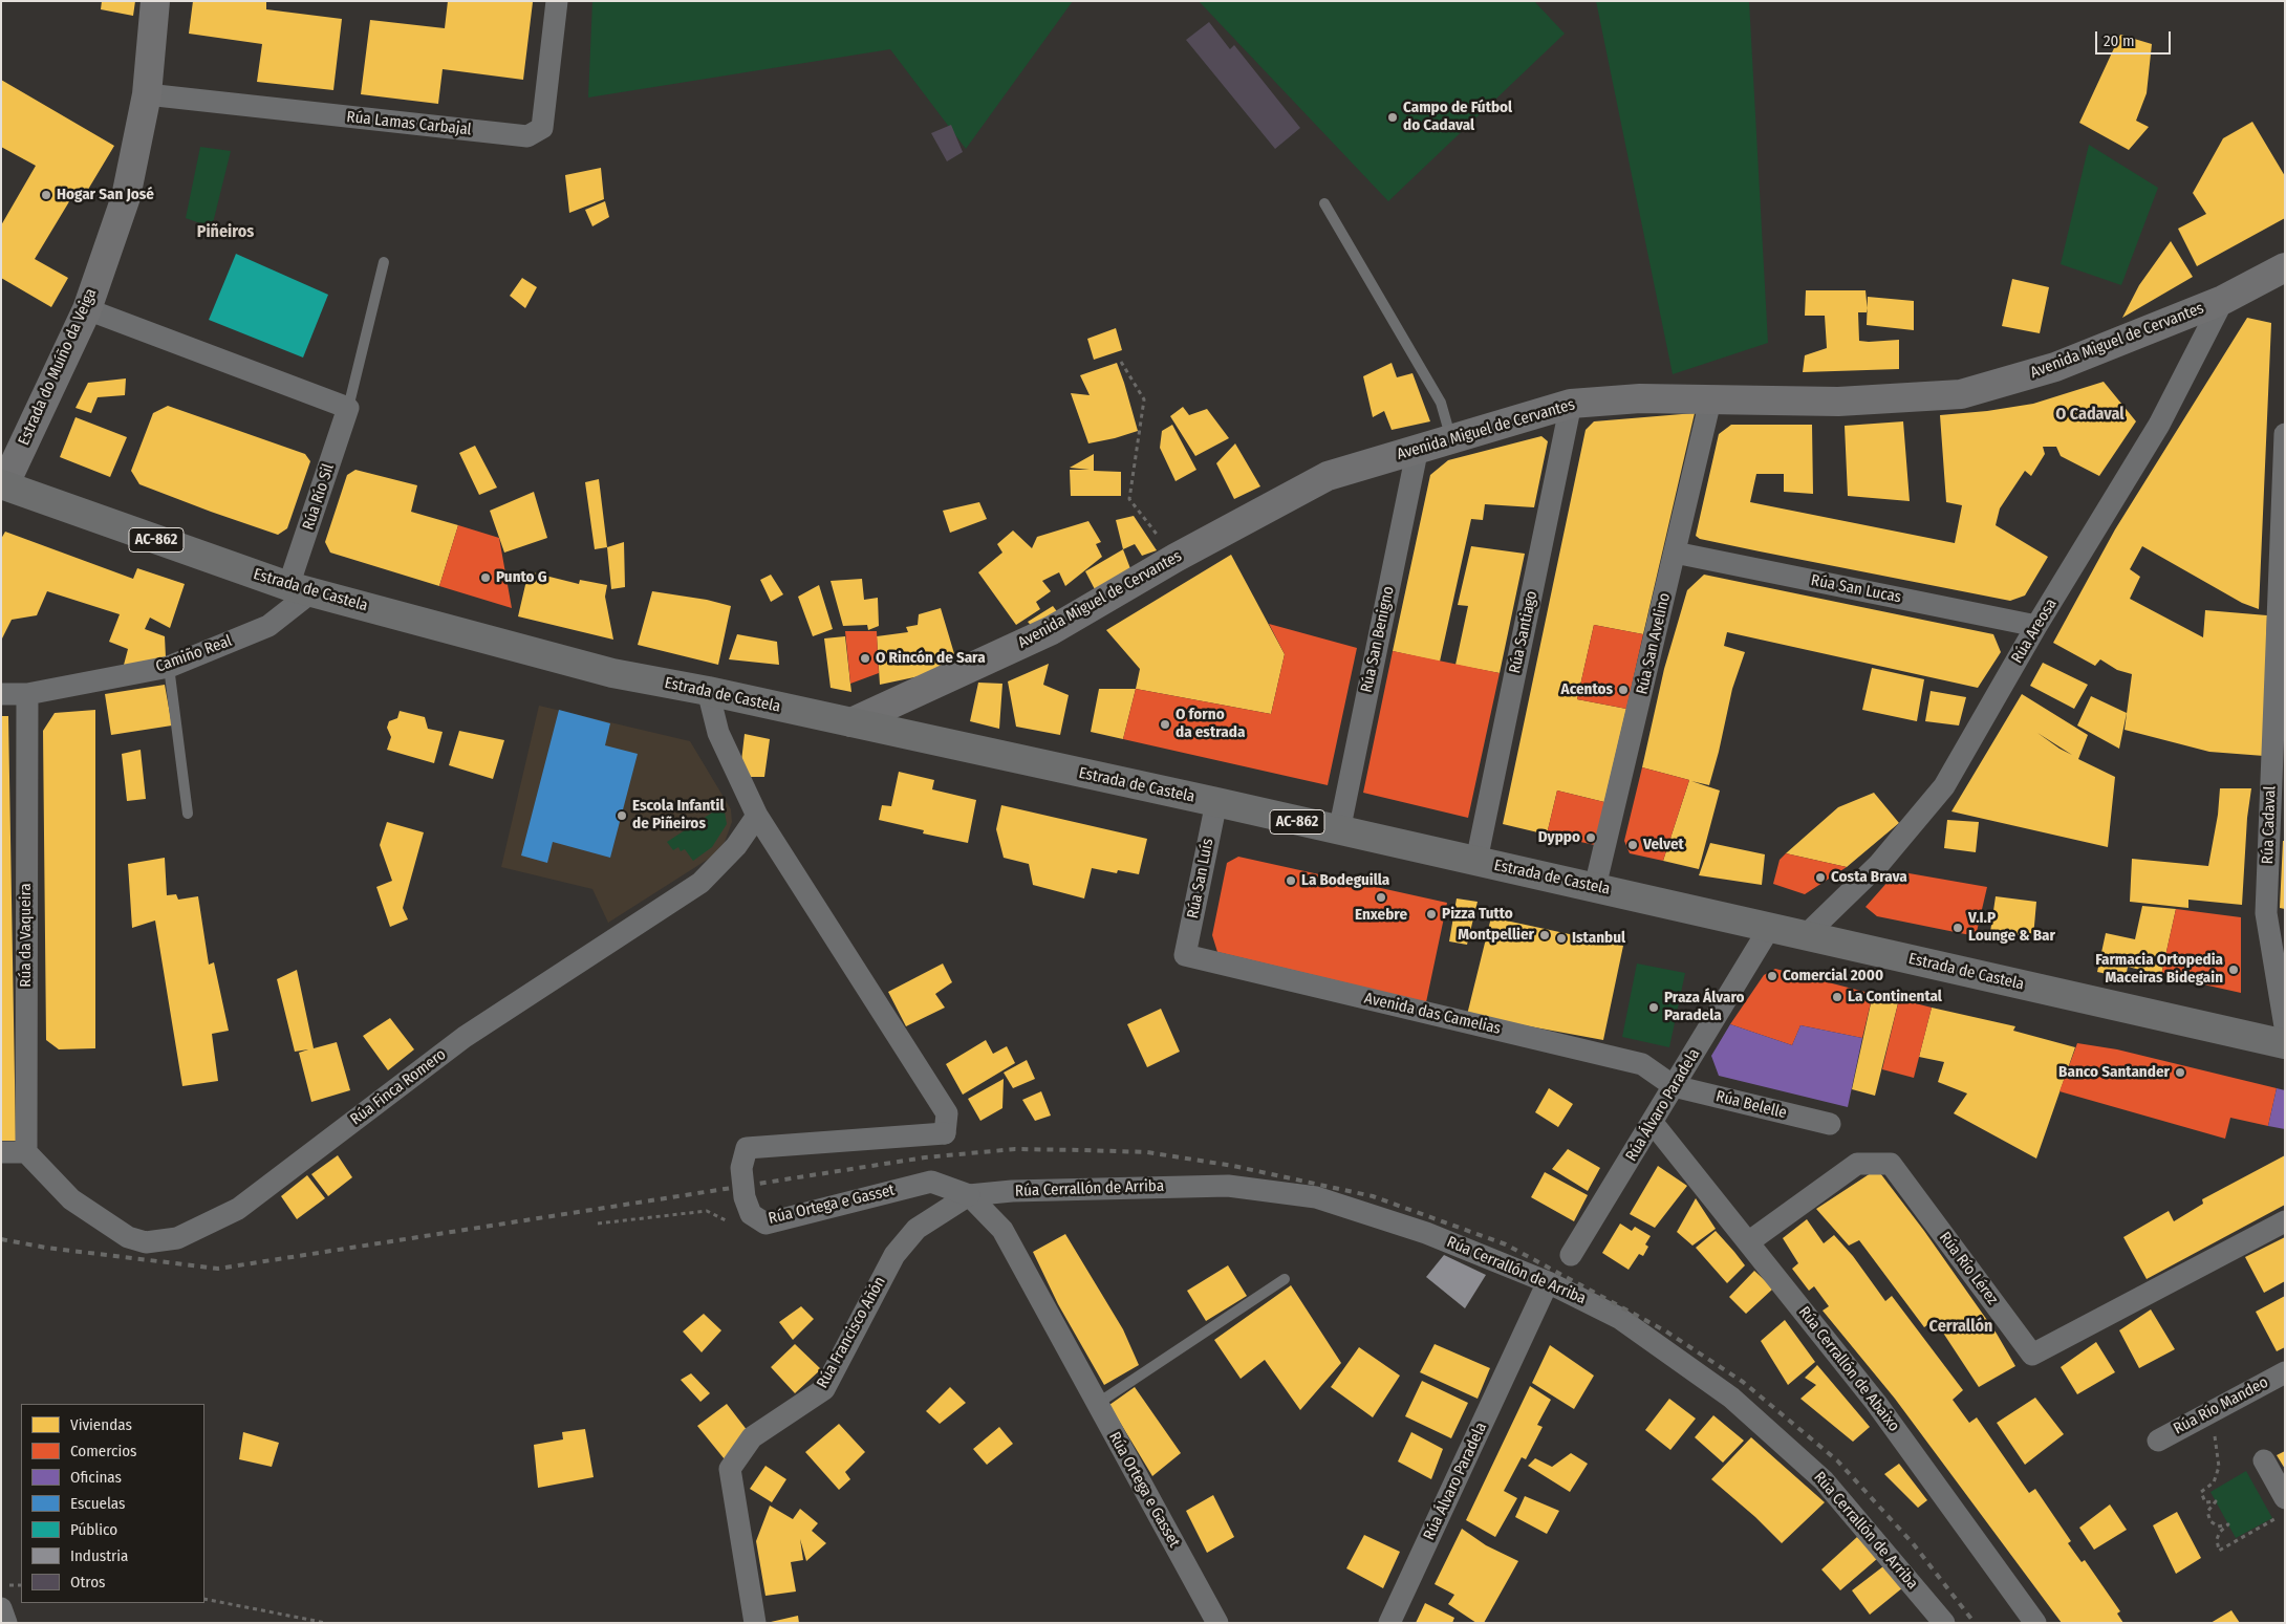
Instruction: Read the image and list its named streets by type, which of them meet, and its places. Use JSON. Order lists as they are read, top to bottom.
{
  "streets": {
    "main road": ["AC-862", "Estrada de Castela"],
    "street": [
      "Rúa Lamas Carbajal",
      "Avenida Miguel de Cervantes",
      "Estrada do Muíño da Veiga",
      "Rúa Río Sil",
      "Rúa San Lucas",
      "Rúa Areosa",
      "Rúa Santiago",
      "Rúa San Benigno",
      "Rúa San Avelino",
      "Camiño Real",
      "Rúa Cadaval",
      "Rúa San Luís",
      "Rúa da Vaqueira",
      "Avenida das Camelias",
      "Rúa Finca Romero",
      "Rúa Álvaro Paradela",
      "Rúa Belelle",
      "Rúa Cerrallón de Arriba",
      "Rúa Ortega e Gasset",
      "Rúa Río Lérez",
      "Rúa Francisco Añón",
      "Rúa Cerrallón de Abaixo",
      "Rúa Río Mandeo"
    ]
  },
  "crossings": [
    ["Rúa Lamas Carbajal", "Estrada do Muíño da Veiga"],
    ["Avenida Miguel de Cervantes", "Estrada de Castela"],
    ["Avenida Miguel de Cervantes", "Rúa Areosa"],
    ["Avenida Miguel de Cervantes", "Rúa Santiago"],
    ["Avenida Miguel de Cervantes", "Rúa San Benigno"],
    ["Avenida Miguel de Cervantes", "Rúa San Avelino"],
    ["Estrada do Muíño da Veiga", "Estrada de Castela"],
    ["Rúa Río Sil", "Estrada de Castela"],
    ["Rúa Río Sil", "Camiño Real"],
    ["Rúa San Lucas", "Rúa Areosa"],
    ["Rúa San Lucas", "Rúa San Avelino"],
    ["Estrada de Castela", "Rúa Areosa"],
    ["Estrada de Castela", "Rúa Santiago"],
    ["Estrada de Castela", "Rúa San Benigno"],
    ["Estrada de Castela", "Rúa San Avelino"],
    ["Estrada de Castela", "Camiño Real"],
    ["Estrada de Castela", "Rúa San Luís"],
    ["Estrada de Castela", "Rúa Álvaro Paradela"],
    ["Estrada de Castela", "Rúa Ortega e Gasset"],
    ["Camiño Real", "Rúa da Vaqueira"],
    ["Rúa San Luís", "Avenida das Camelias"],
    ["Rúa da Vaqueira", "Rúa Finca Romero"],
    ["Avenida das Camelias", "Rúa Álvaro Paradela"],
    ["Avenida das Camelias", "Rúa Belelle"],
    ["Rúa Finca Romero", "Rúa Ortega e Gasset"],
    ["Rúa Álvaro Paradela", "Rúa Belelle"],
    ["Rúa Álvaro Paradela", "Rúa Cerrallón de Arriba"],
    ["Rúa Álvaro Paradela", "Rúa Cerrallón de Abaixo"],
    ["Rúa Cerrallón de Arriba", "Rúa Ortega e Gasset"],
    ["Rúa Cerrallón de Arriba", "Rúa Francisco Añón"],
    ["Rúa Ortega e Gasset", "Rúa Francisco Añón"],
    ["Rúa Río Lérez", "Rúa Cerrallón de Abaixo"]
  ],
  "districts": ["Piñeiros", "O Cadaval", "Cerrallón"],
  "places": [
    "Campo de Fútbol do Cadaval",
    "Hogar San José",
    "Punto G",
    "O Rincón de Sara",
    "Acentos",
    "O forno da estrada",
    "Escola Infantil de Piñeiros",
    "Dyppo",
    "Velvet",
    "Costa Brava",
    "La Bodeguilla",
    "Enxebre",
    "Pizza Tutto",
    "V.I.P Lounge & Bar",
    "Montpellier",
    "Istanbul",
    "Farmacia Ortopedia Maceiras Bidegain",
    "Comercial 2000",
    "La Continental",
    "Praza Álvaro Paradela",
    "Banco Santander"
  ],
  "legend": [
    "Viviendas",
    "Comercios",
    "Oficinas",
    "Escuelas",
    "Público",
    "Industria",
    "Otros"
  ],
  "scale_bar": "20 m"
}
